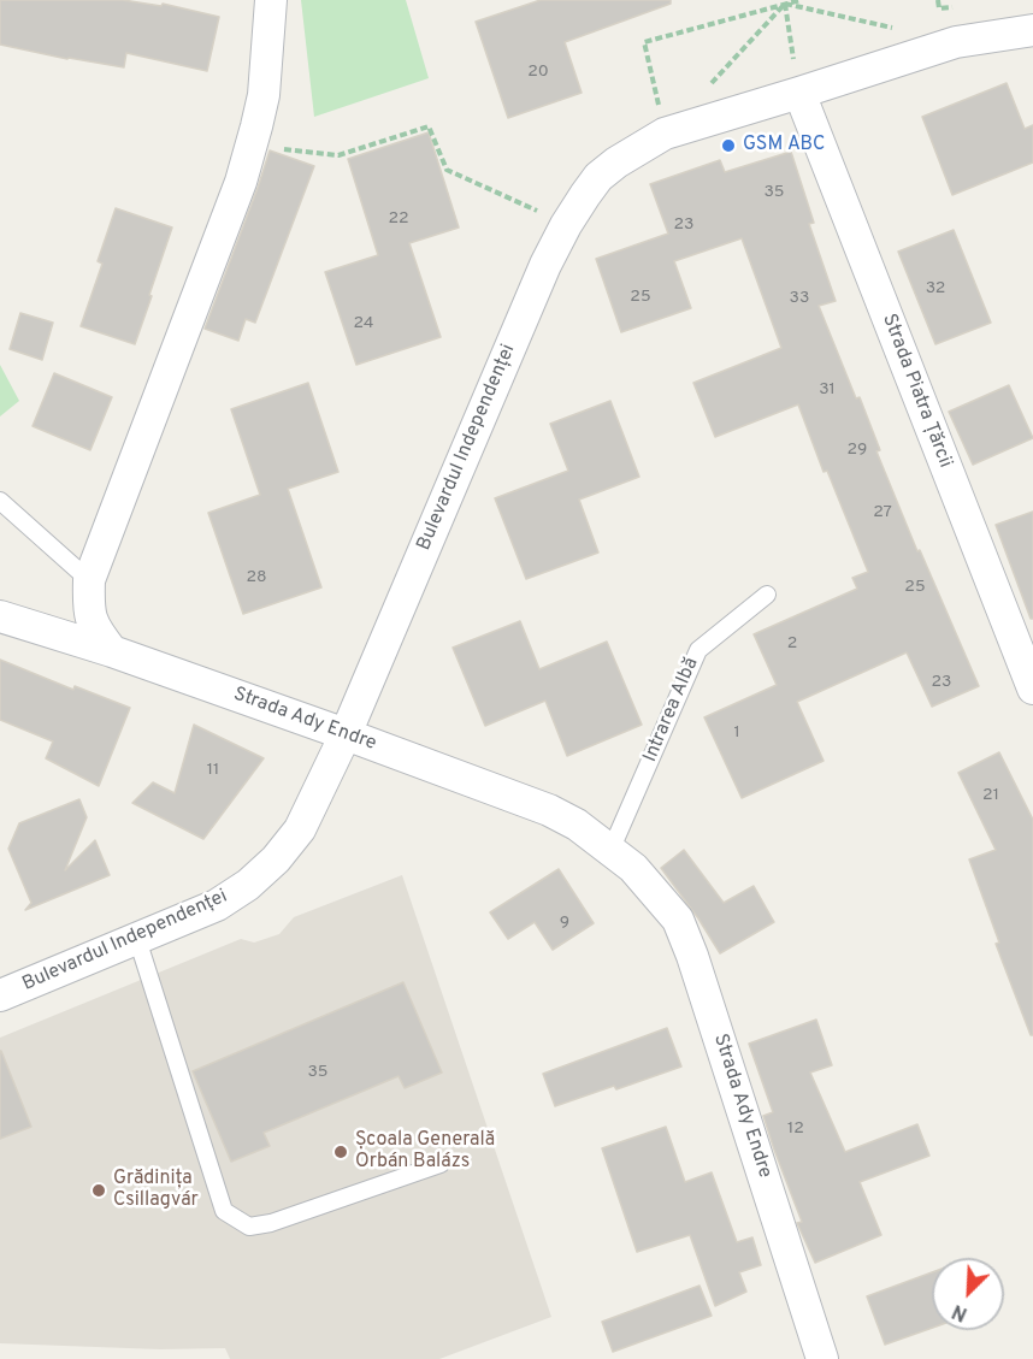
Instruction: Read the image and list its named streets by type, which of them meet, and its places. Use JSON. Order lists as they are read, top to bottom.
{
  "streets": {
    "street": ["Strada Piatra Țărcii", "Bulevardul Independenței", "Strada Ady Endre"],
    "lane": ["Intrarea Albă"]
  },
  "crossings": [
    ["Strada Piatra Țărcii", "Bulevardul Independenței"],
    ["Bulevardul Independenței", "Strada Ady Endre"],
    ["Intrarea Albă", "Strada Ady Endre"]
  ],
  "places": ["GSM ABC", "Școala Generală Orbán Balázs", "Grădinița Csillagvár"],
  "house_numbers": [
    "20",
    "35",
    "22",
    "23",
    "32",
    "25",
    "33",
    "24",
    "31",
    "29",
    "27",
    "28",
    "25",
    "2",
    "23",
    "1",
    "11",
    "21",
    "9",
    "35",
    "12"
  ],
  "north": "bottom left"
}
